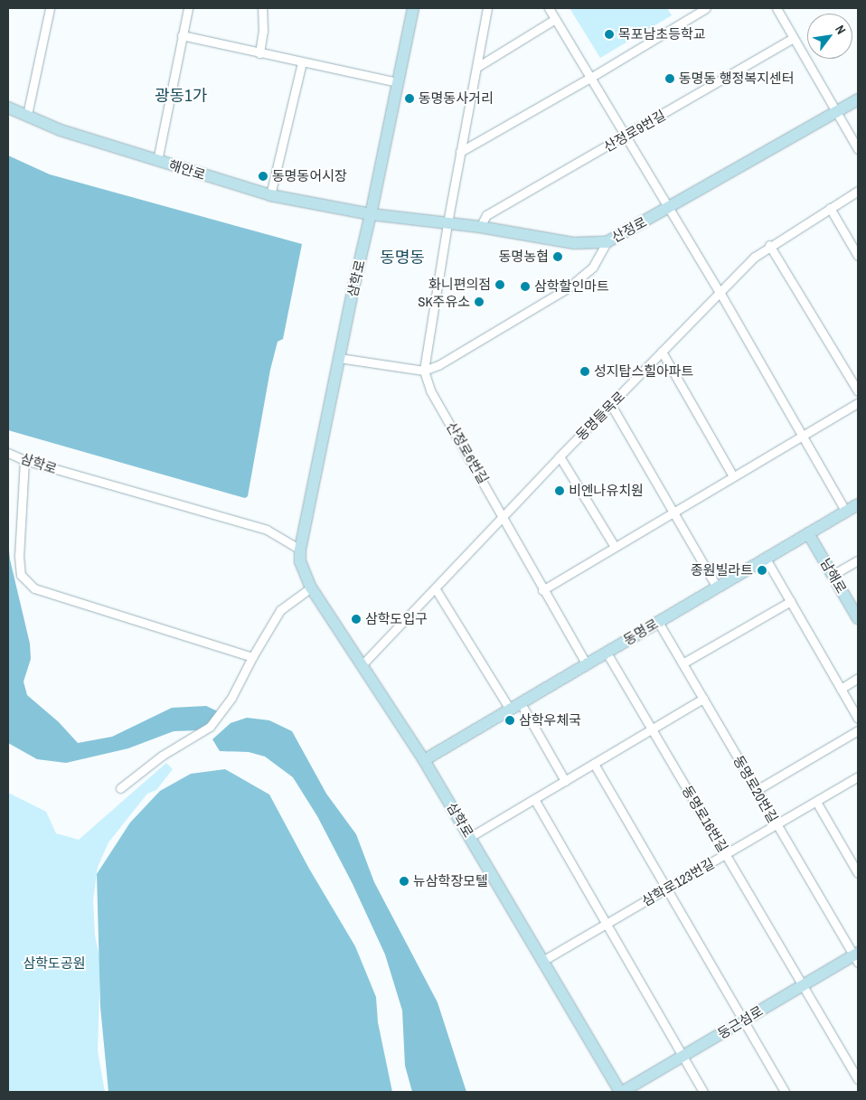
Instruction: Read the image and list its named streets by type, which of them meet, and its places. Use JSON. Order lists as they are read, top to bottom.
{
  "streets": {
    "street": [
      "산정로9번길",
      "해안로",
      "산정로",
      "삼학로",
      "동명들목로",
      "산정로6번길",
      "남해로",
      "동명로",
      "동명로20번길",
      "동명로16번길",
      "삼학로123번길",
      "둥근섬로"
    ]
  },
  "crossings": [
    ["산정로9번길", "산정로"],
    ["해안로", "산정로"],
    ["해안로", "삼학로"],
    ["산정로", "삼학로"],
    ["산정로", "산정로6번길"],
    ["삼학로", "동명들목로"],
    ["삼학로", "동명로"],
    ["삼학로", "삼학로123번길"],
    ["삼학로", "둥근섬로"],
    ["동명들목로", "산정로6번길"],
    ["산정로6번길", "동명로"],
    ["남해로", "동명로"],
    ["동명로", "동명로20번길"],
    ["동명로", "동명로16번길"],
    ["동명로20번길", "삼학로123번길"],
    ["동명로20번길", "둥근섬로"],
    ["동명로16번길", "삼학로123번길"],
    ["동명로16번길", "둥근섬로"]
  ],
  "districts": ["광동1가", "동명동"],
  "parks": ["삼학도공원"],
  "places": [
    "목포남초등학교",
    "동명동 행정복지센터",
    "동명동사거리",
    "동명동어시장",
    "동명농협",
    "화니편의점",
    "삼학할인마트",
    "SK주유소",
    "성지탑스힐아파트",
    "비엔나유치원",
    "종원빌라트",
    "삼학도입구",
    "삼학우체국",
    "뉴삼학장모텔"
  ],
  "north": "top right"
}
